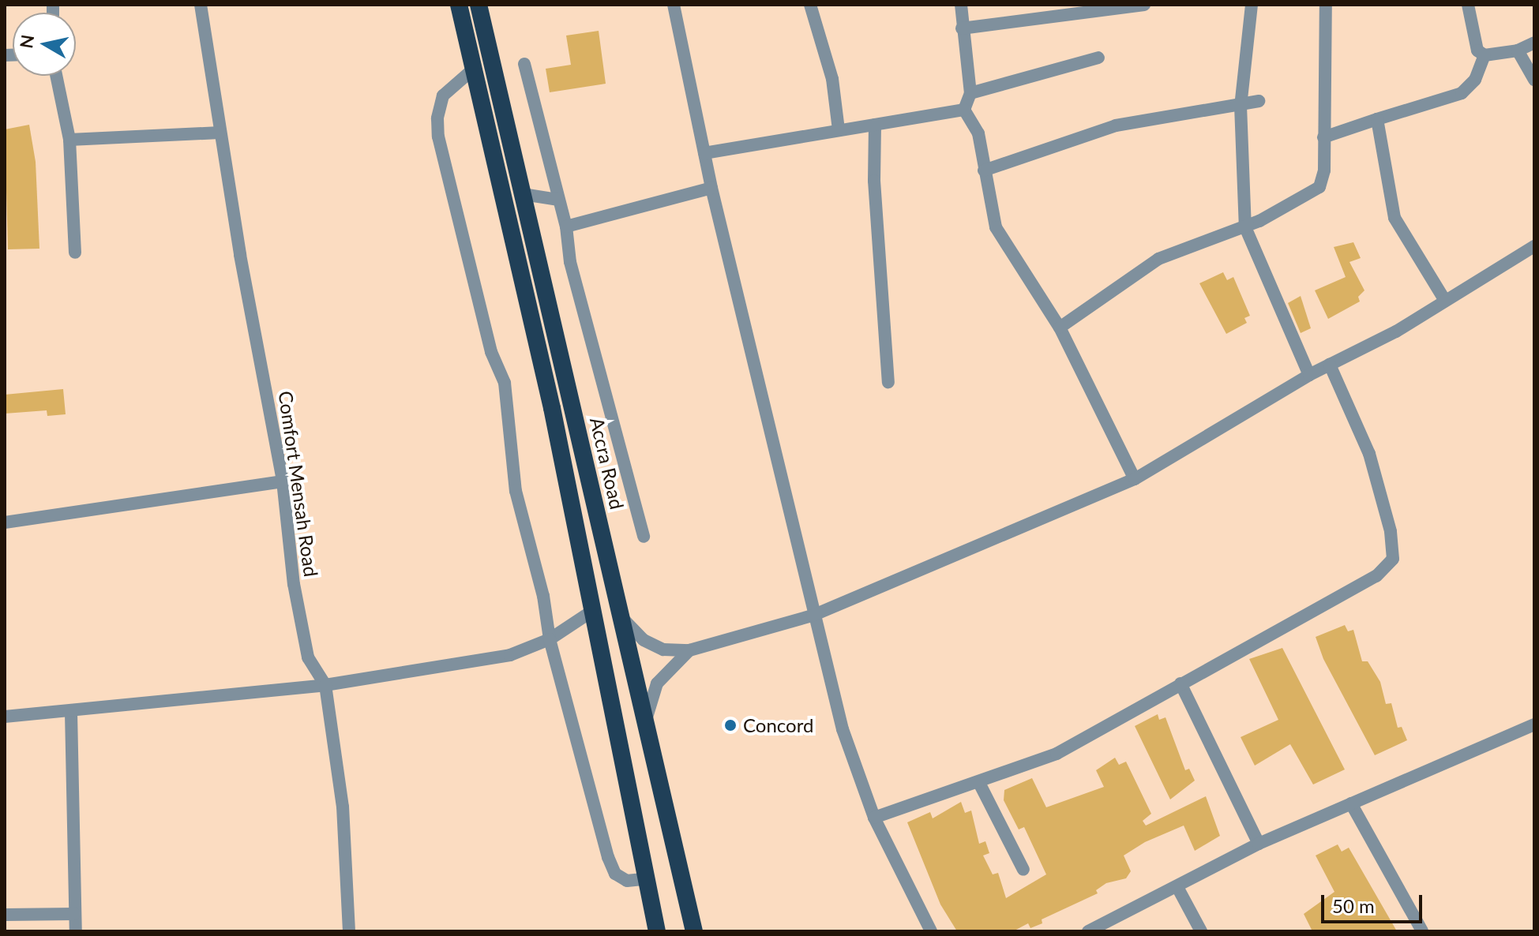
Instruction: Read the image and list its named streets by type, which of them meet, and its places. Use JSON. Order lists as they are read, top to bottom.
{
  "streets": {
    "highway": ["Accra Road"],
    "street": ["Comfort Mensah Road"]
  },
  "places": ["Concord"],
  "scale_bar": "50 m",
  "north": "left"
}
